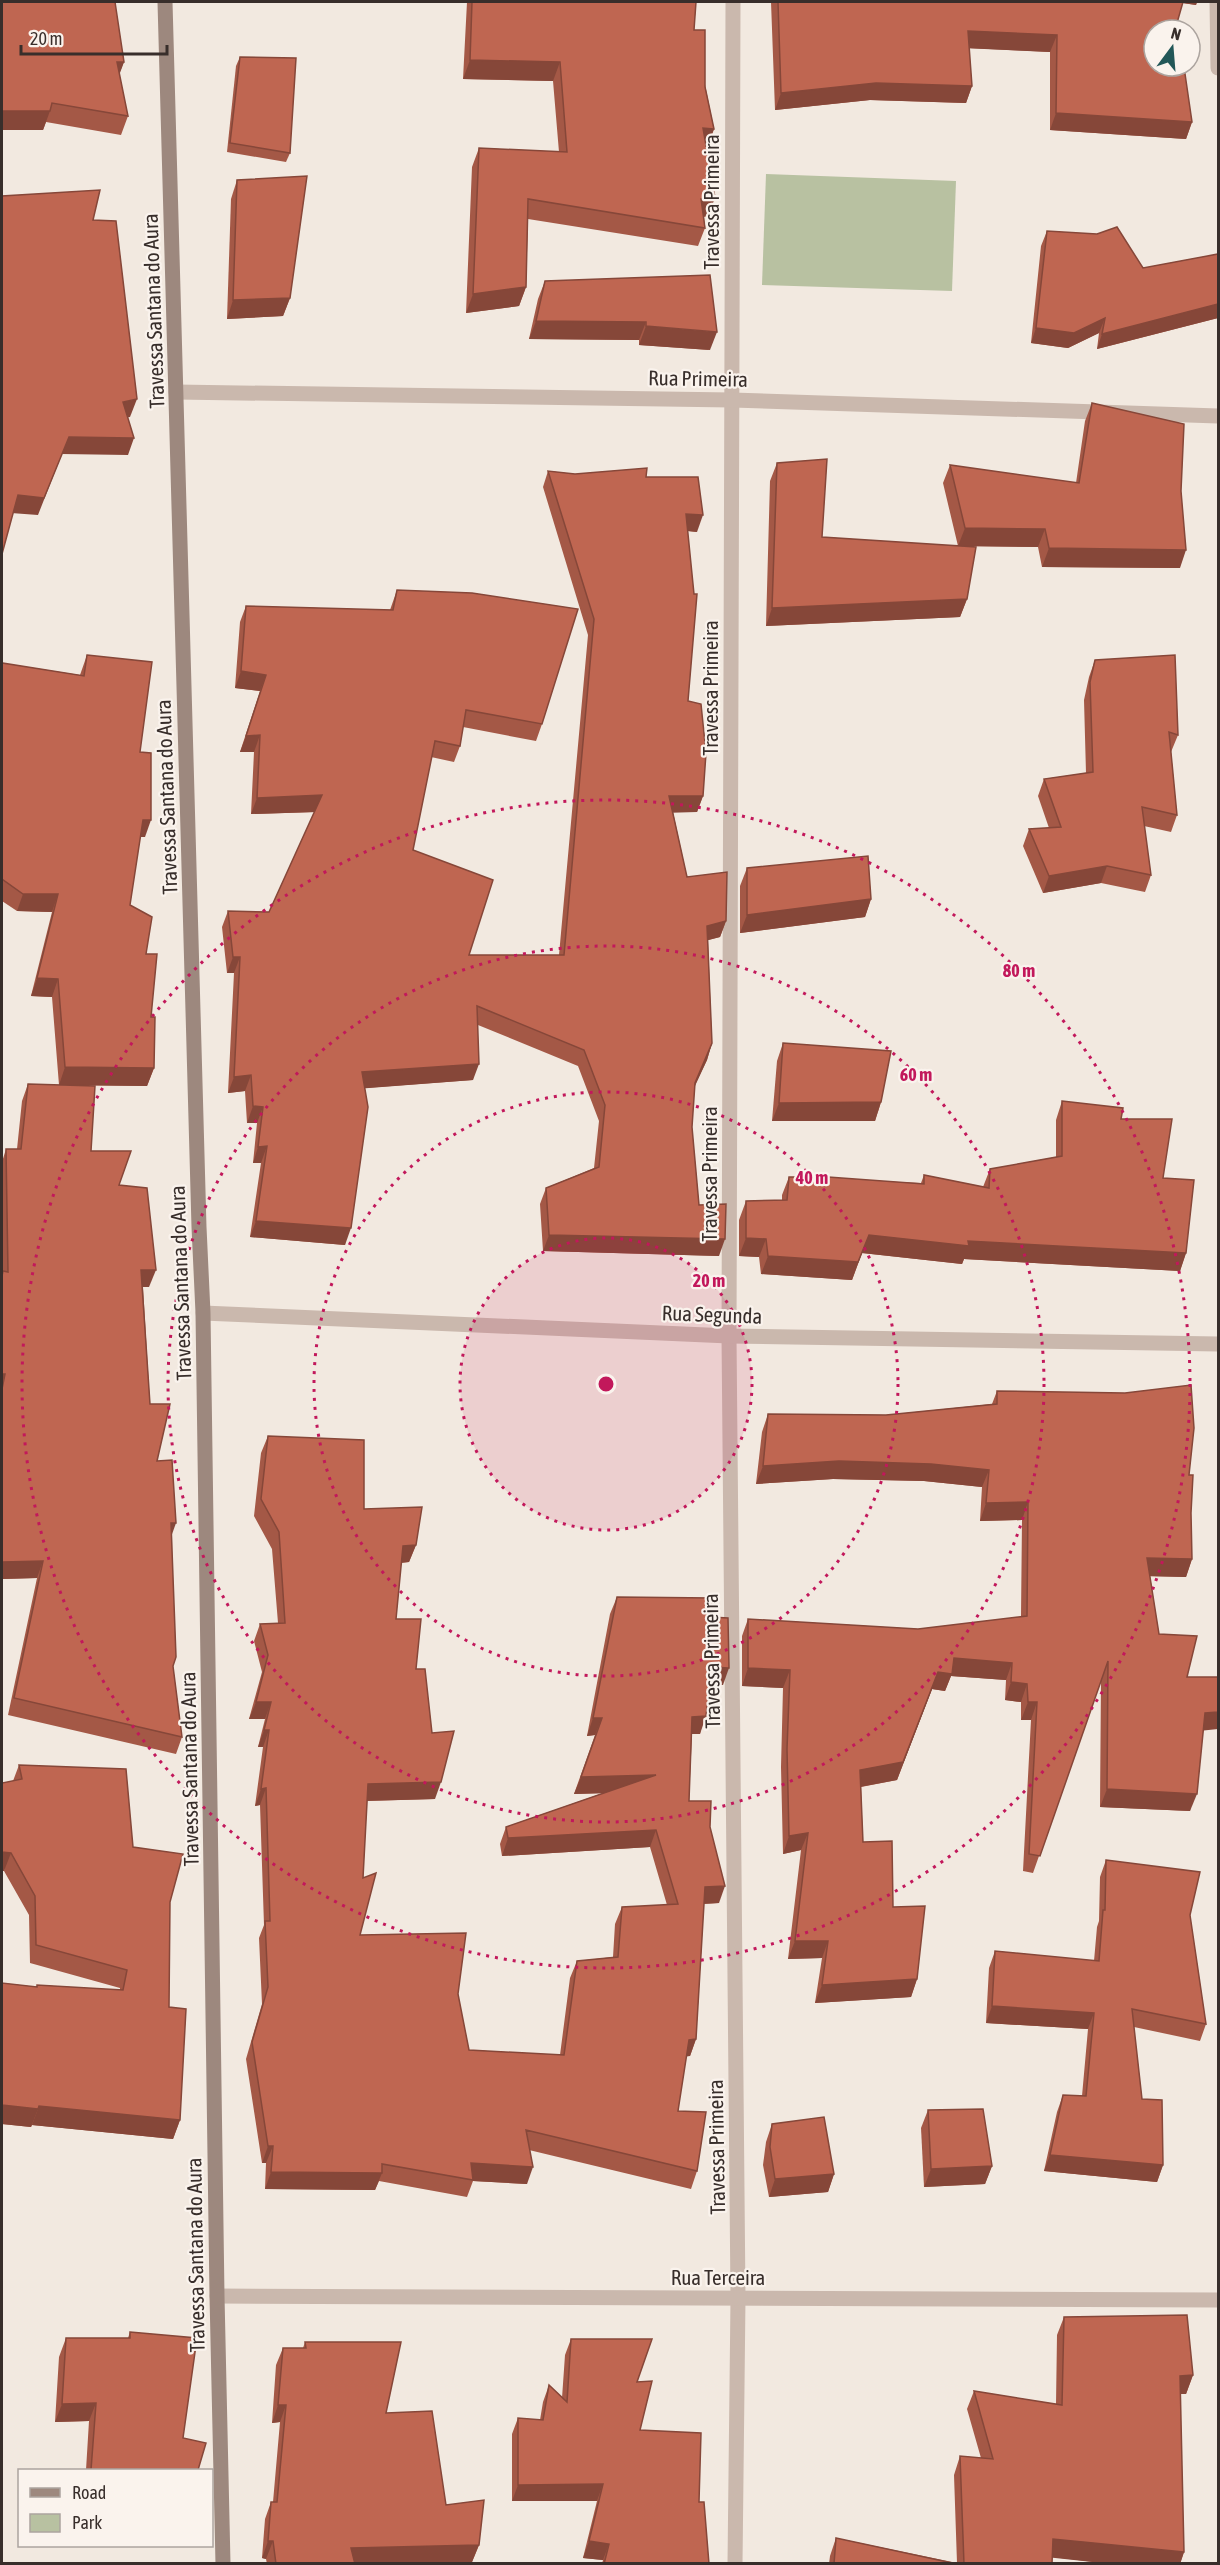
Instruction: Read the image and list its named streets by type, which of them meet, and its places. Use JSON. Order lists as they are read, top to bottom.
{
  "streets": {
    "street": [
      "Travessa Primeira",
      "Travessa Santana do Aura",
      "Rua Primeira",
      "Rua Segunda",
      "Rua Terceira"
    ]
  },
  "crossings": [
    ["Travessa Primeira", "Rua Primeira"],
    ["Travessa Primeira", "Rua Segunda"],
    ["Travessa Primeira", "Rua Terceira"],
    ["Travessa Santana do Aura", "Rua Primeira"],
    ["Travessa Santana do Aura", "Rua Segunda"],
    ["Travessa Santana do Aura", "Rua Terceira"]
  ],
  "legend": ["Road", "Park"],
  "scale_bar": "20 m",
  "north": "top",
  "rings": [
    "80 m",
    "60 m",
    "40 m",
    "20 m"
  ]
}
